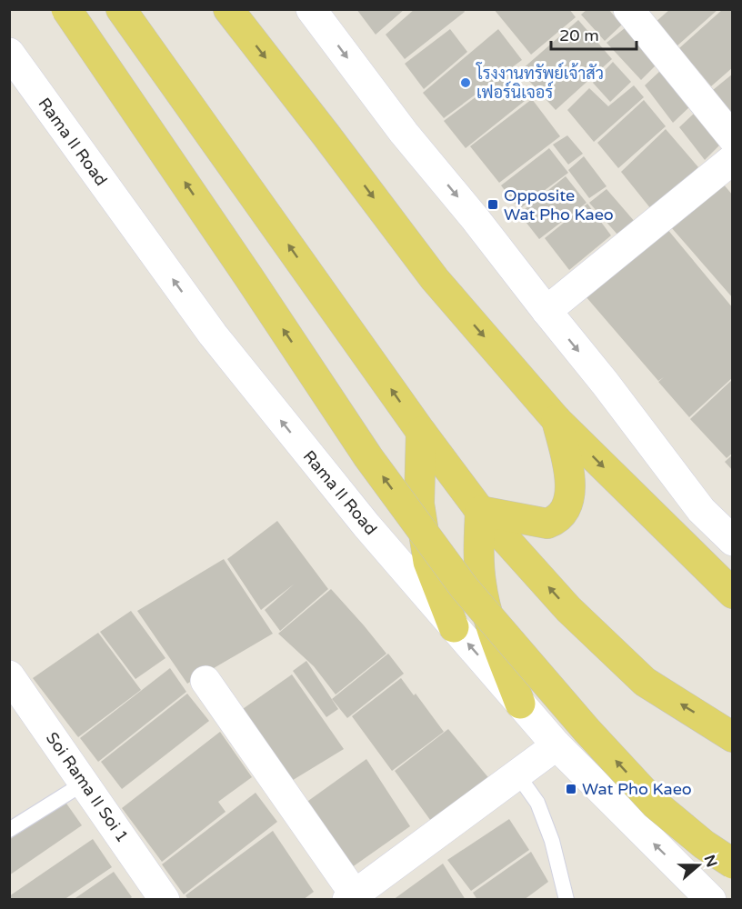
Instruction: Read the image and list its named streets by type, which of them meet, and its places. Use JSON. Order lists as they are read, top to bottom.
{
  "streets": {
    "main road": ["Rama II Road", "Soi Rama II Soi 1"]
  },
  "places": {
    "other": ["โรงงานทรัพย์เจ้าสัว เฟอร์นิเจอร์"],
    "transit": ["Opposite Wat Pho Kaeo", "Wat Pho Kaeo"]
  },
  "scale_bar": "20 m",
  "north": "right"
}
